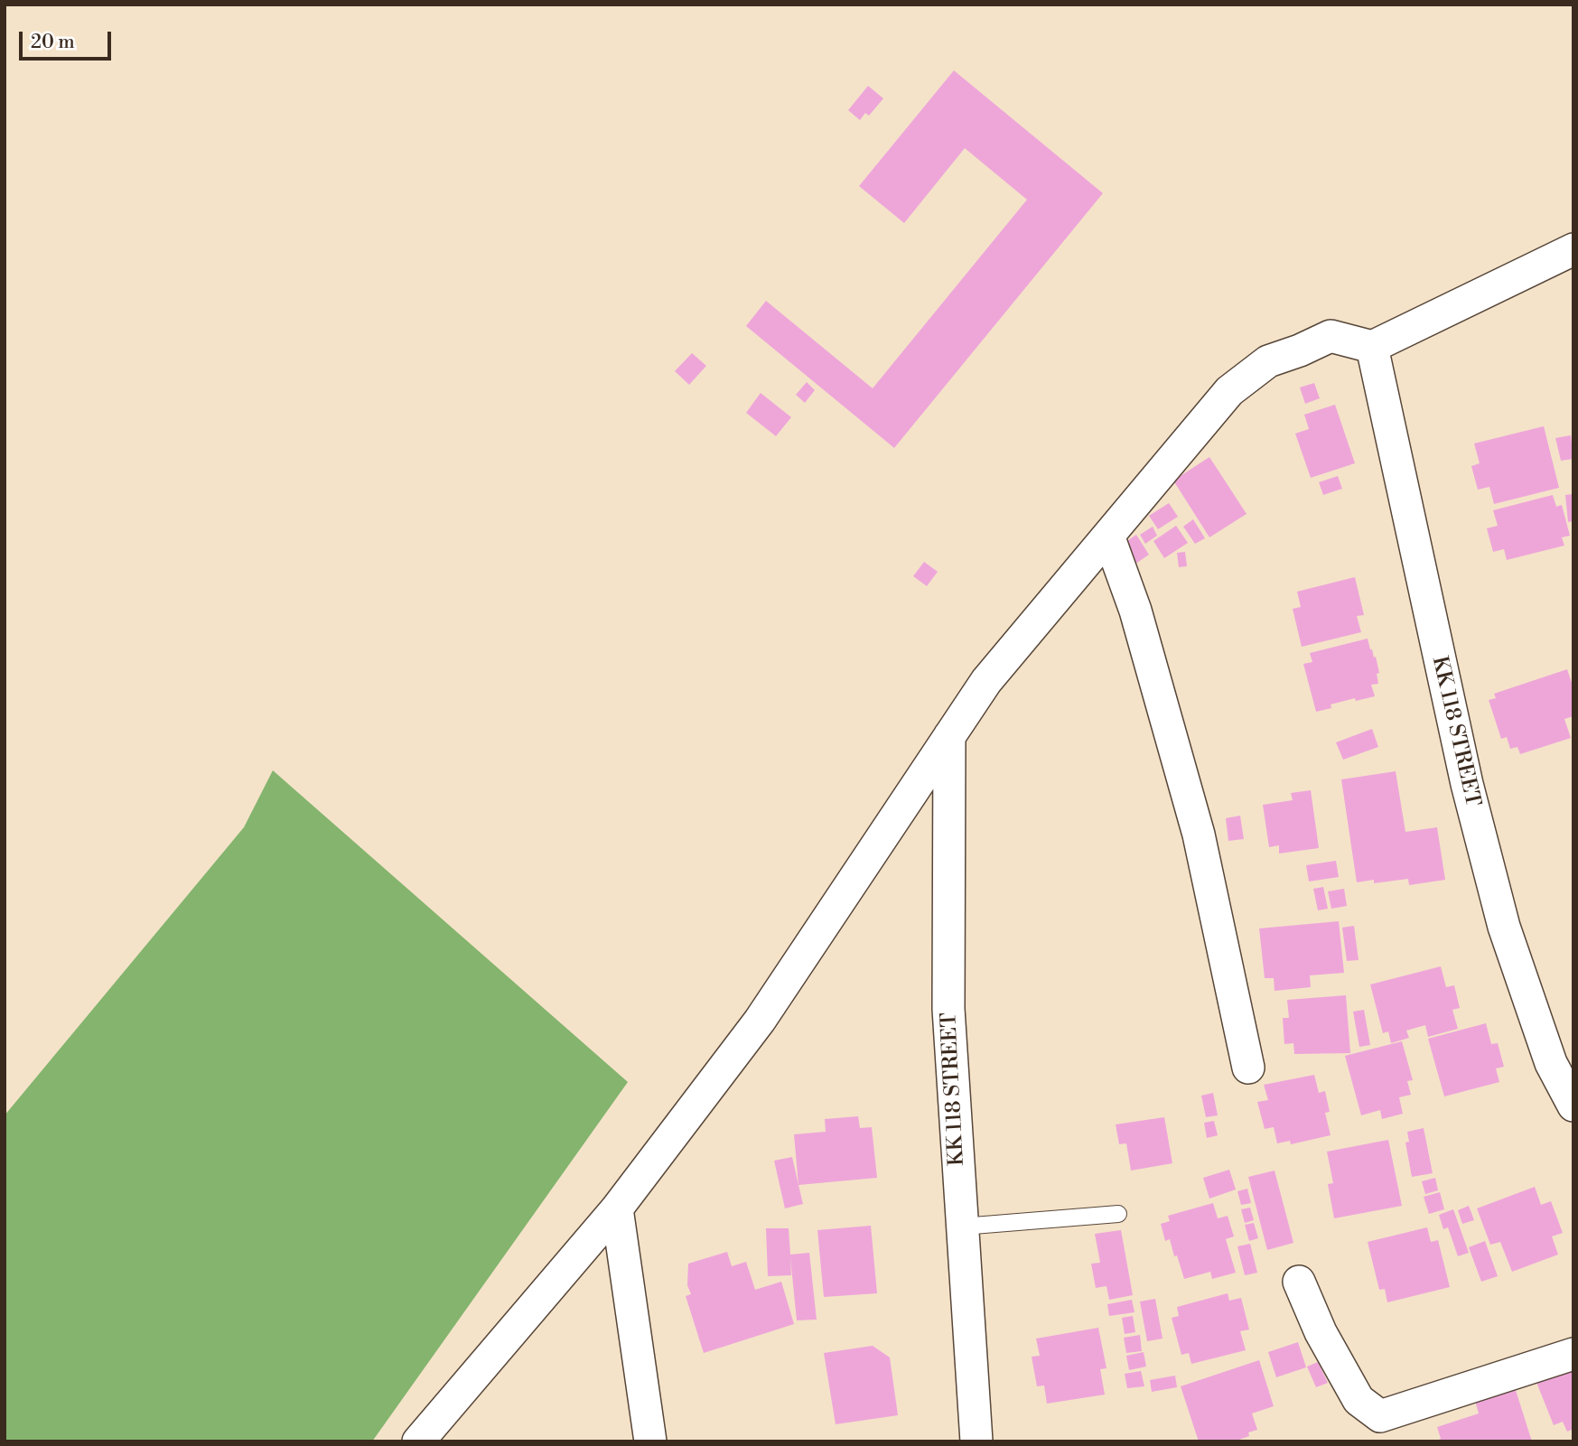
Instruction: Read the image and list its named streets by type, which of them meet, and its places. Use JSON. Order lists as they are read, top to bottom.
{
  "streets": {
    "street": ["KK 118 STREET"]
  },
  "scale_bar": "20 m"
}
